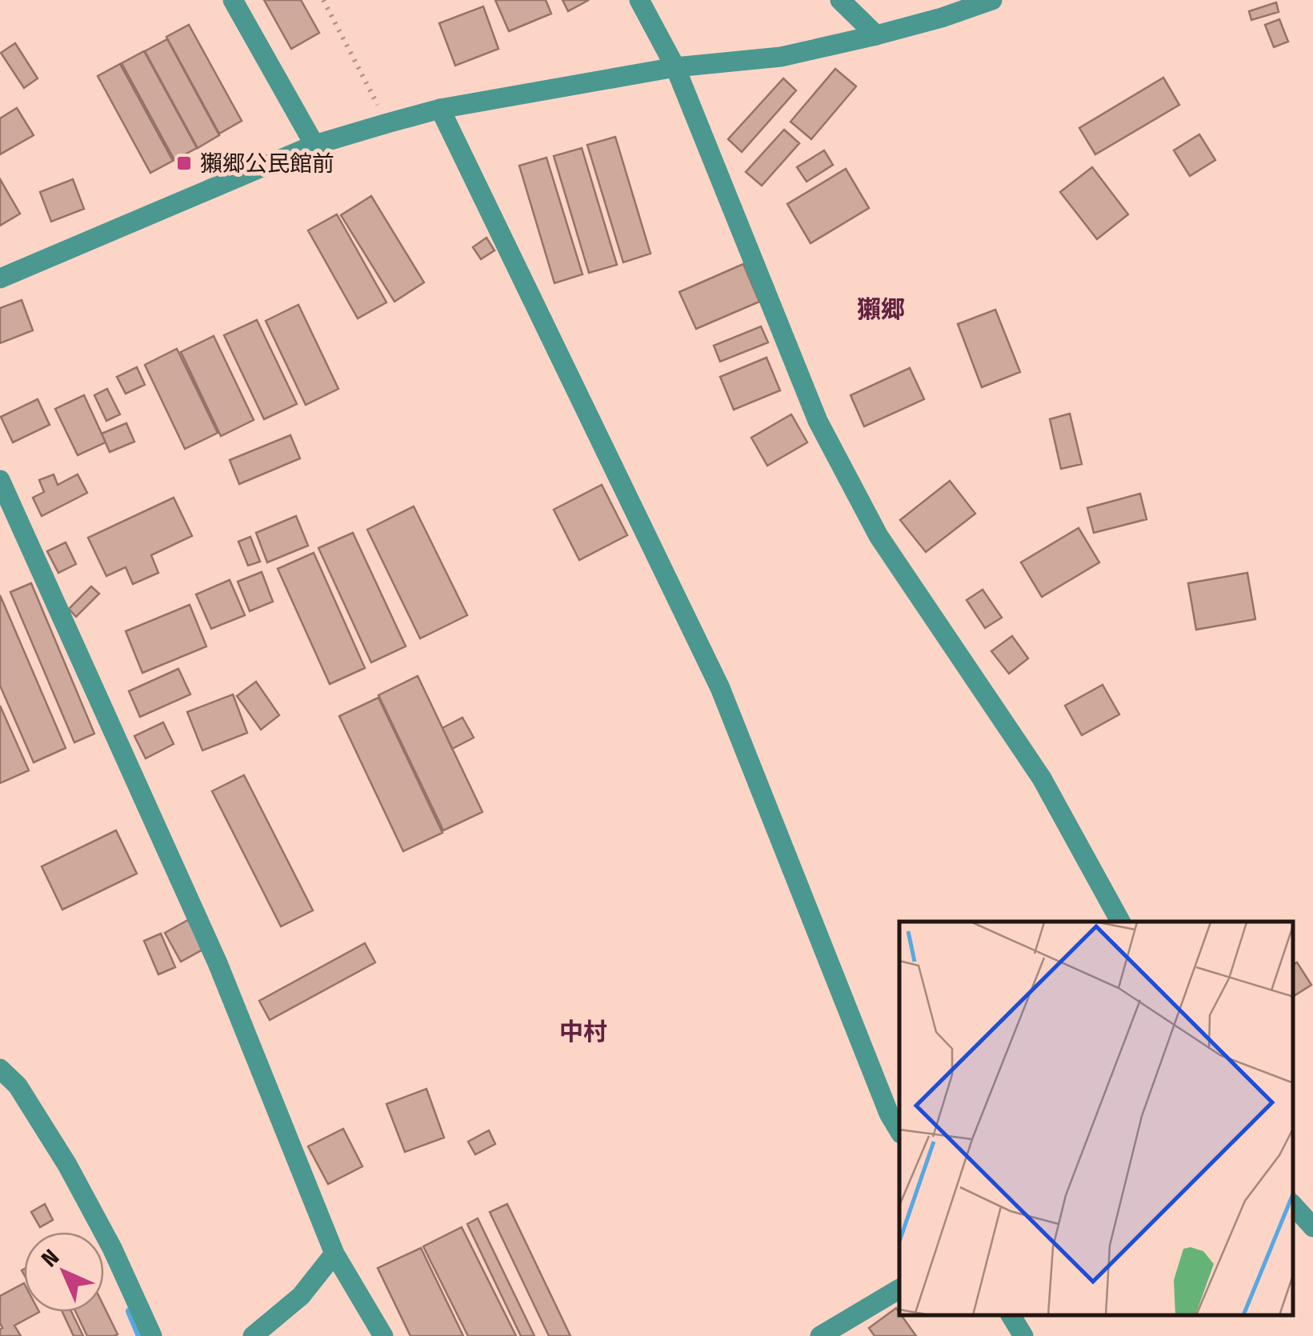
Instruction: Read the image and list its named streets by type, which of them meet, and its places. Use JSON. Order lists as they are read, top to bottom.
{
  "districts": ["獺郷", "中村"],
  "places": {
    "transit": ["獺郷公民館前"]
  },
  "north": "top left"
}
